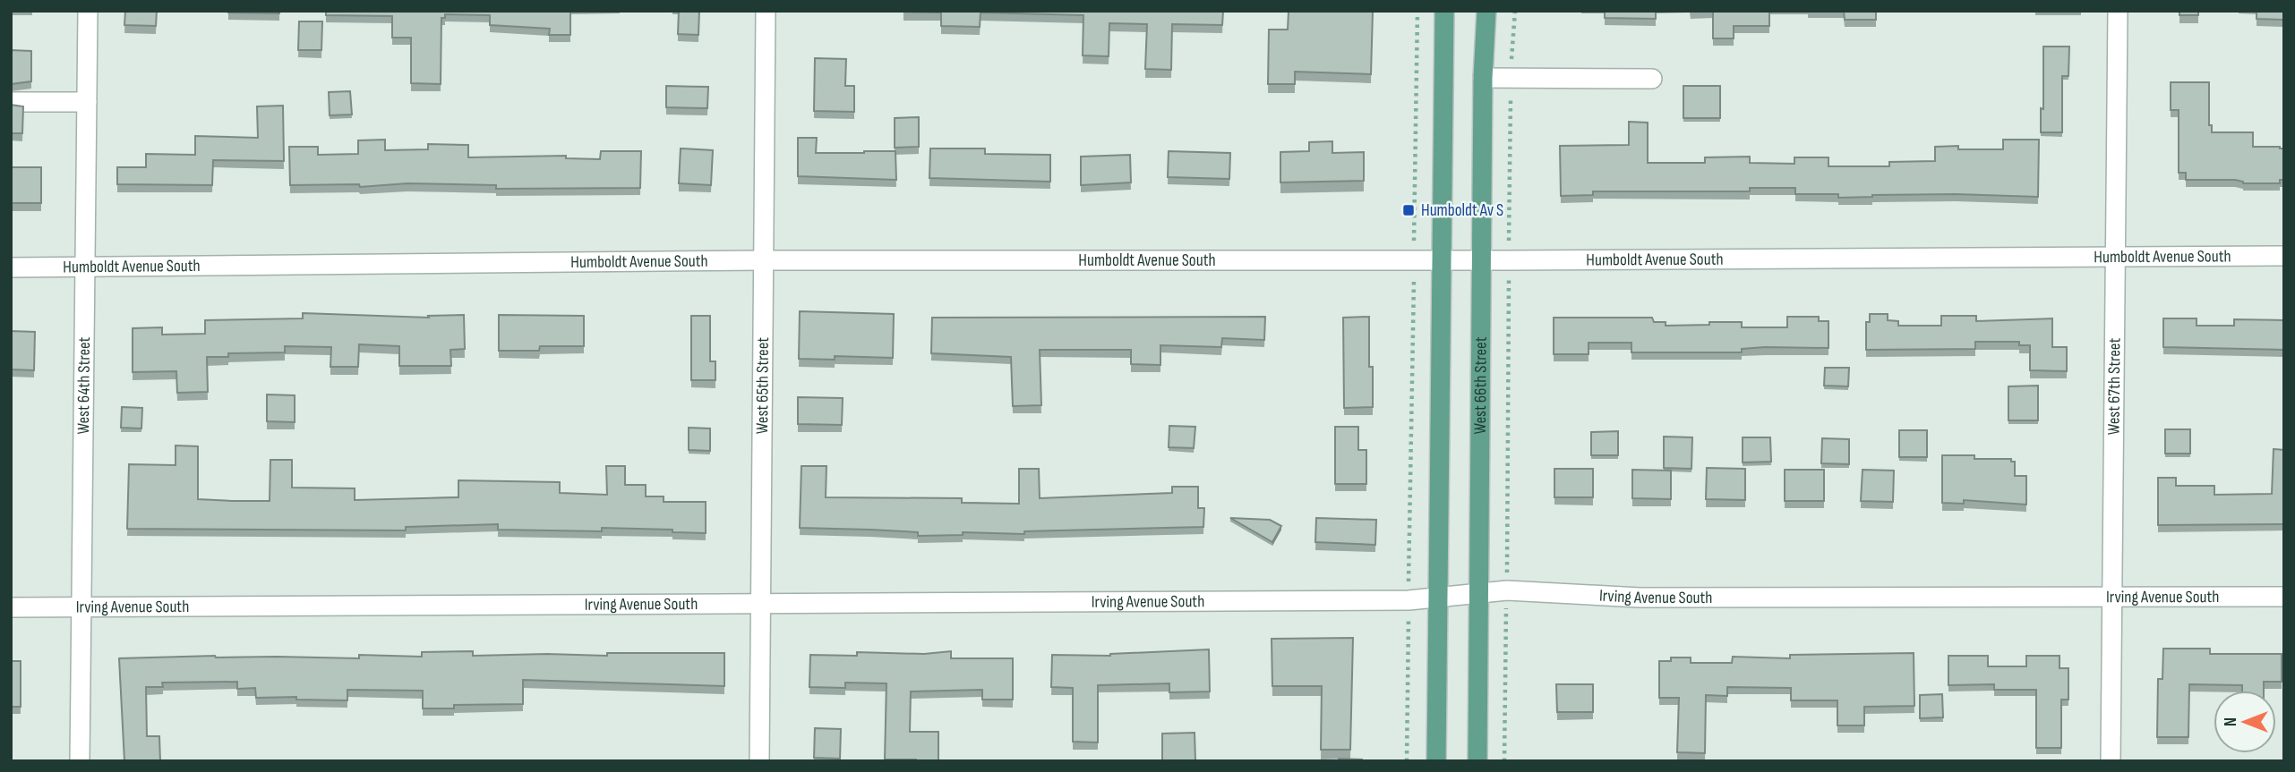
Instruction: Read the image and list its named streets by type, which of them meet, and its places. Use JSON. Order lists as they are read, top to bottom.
{
  "streets": {
    "main road": ["West 66th Street"],
    "street": [
      "Humboldt Avenue South",
      "West 64th Street",
      "West 65th Street",
      "West 67th Street",
      "Irving Avenue South"
    ]
  },
  "crossings": [
    ["Humboldt Avenue South", "West 64th Street"],
    ["Humboldt Avenue South", "West 65th Street"],
    ["Humboldt Avenue South", "West 66th Street"],
    ["Humboldt Avenue South", "West 67th Street"],
    ["West 64th Street", "Irving Avenue South"],
    ["West 65th Street", "Irving Avenue South"],
    ["West 66th Street", "Irving Avenue South"],
    ["West 67th Street", "Irving Avenue South"]
  ],
  "places": {
    "transit": ["Humboldt Av S"]
  },
  "north": "left"
}
